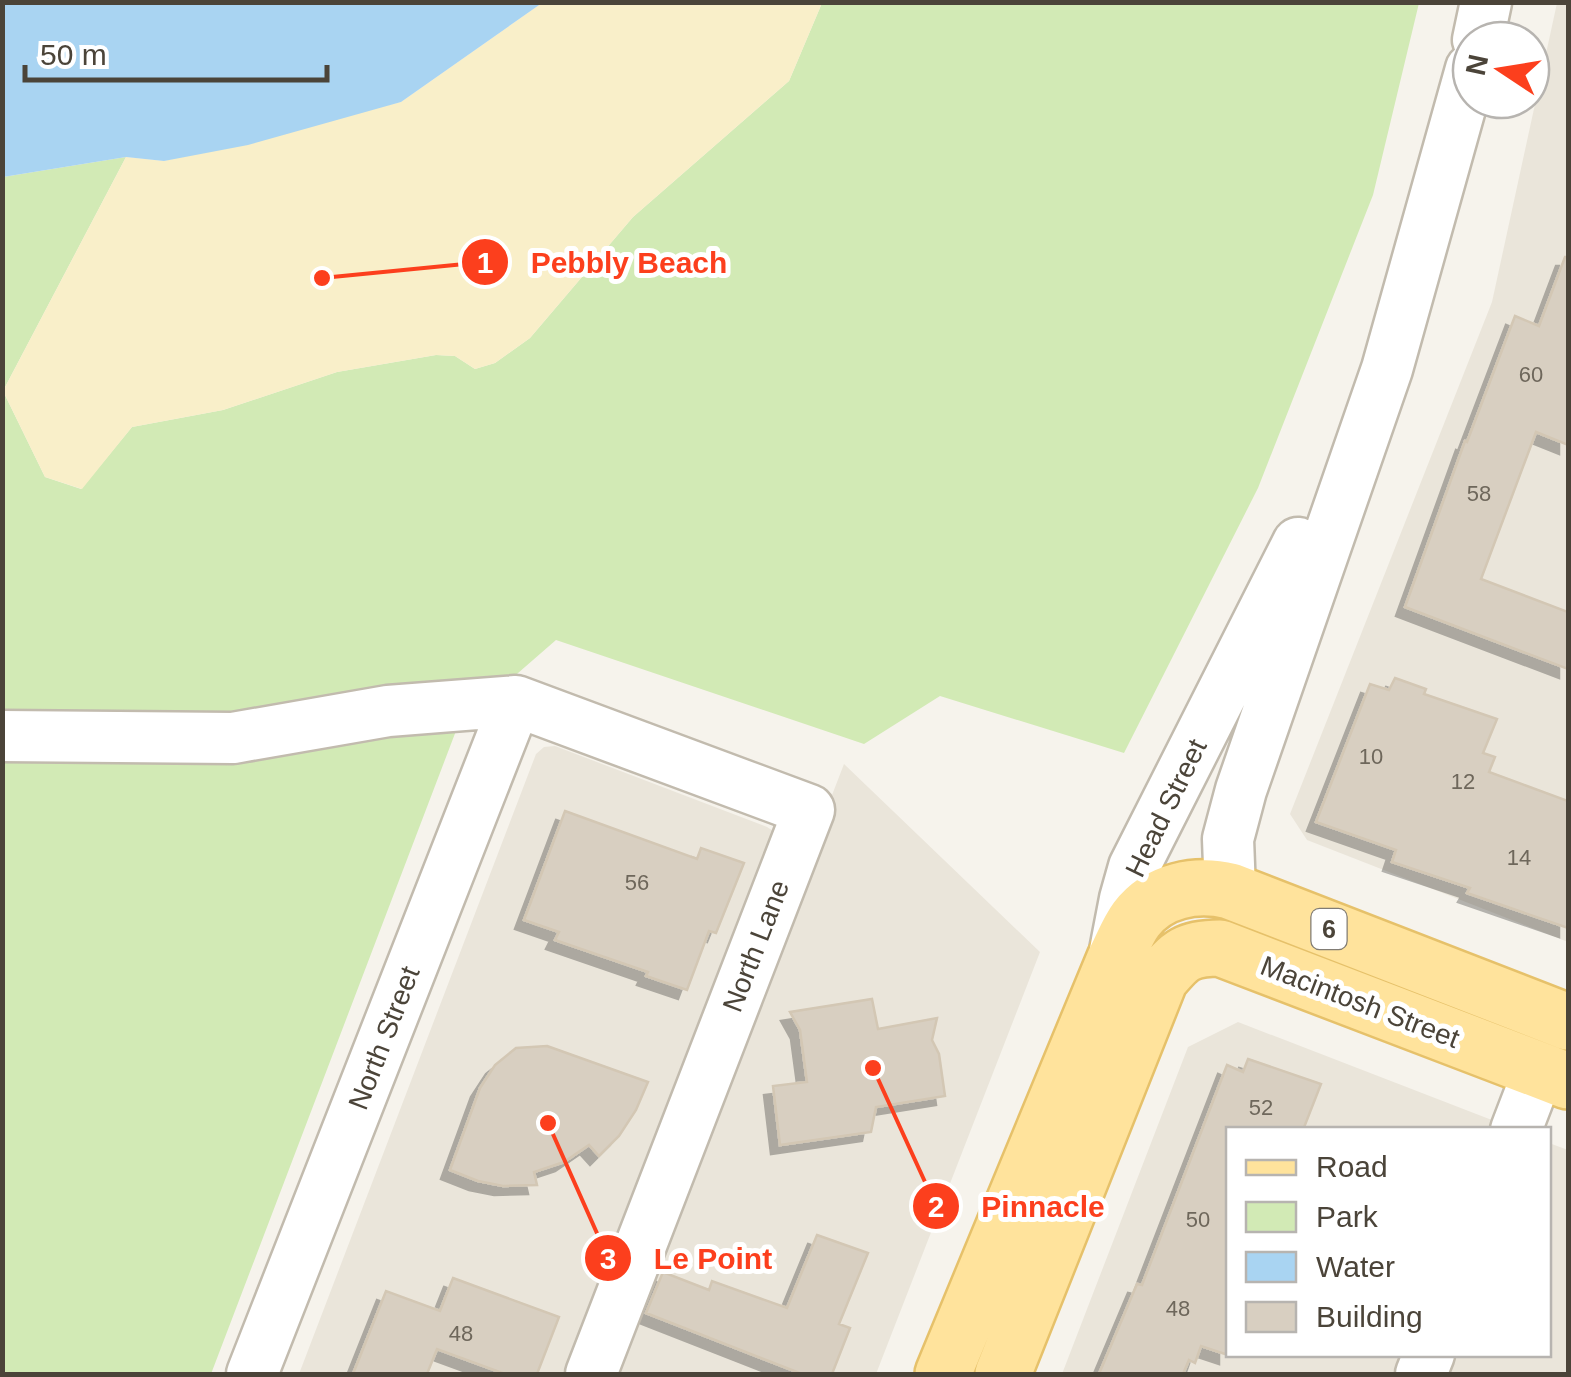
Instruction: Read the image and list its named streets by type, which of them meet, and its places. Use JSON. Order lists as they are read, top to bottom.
{
  "streets": {
    "main road": ["Head Street", "6", "Macintosh Street"],
    "street": ["North Lane", "North Street"]
  },
  "crossings": [
    ["Head Street", "Macintosh Street"],
    ["North Lane", "North Street"]
  ],
  "places": ["Pebbly Beach", "Pinnacle", "Le Point"],
  "house_numbers": [
    "60",
    "58",
    "10",
    "12",
    "14",
    "56",
    "52",
    "50",
    "48",
    "48"
  ],
  "legend": [
    "Road",
    "Park",
    "Water",
    "Building"
  ],
  "scale_bar": "50 m",
  "north": "left"
}
